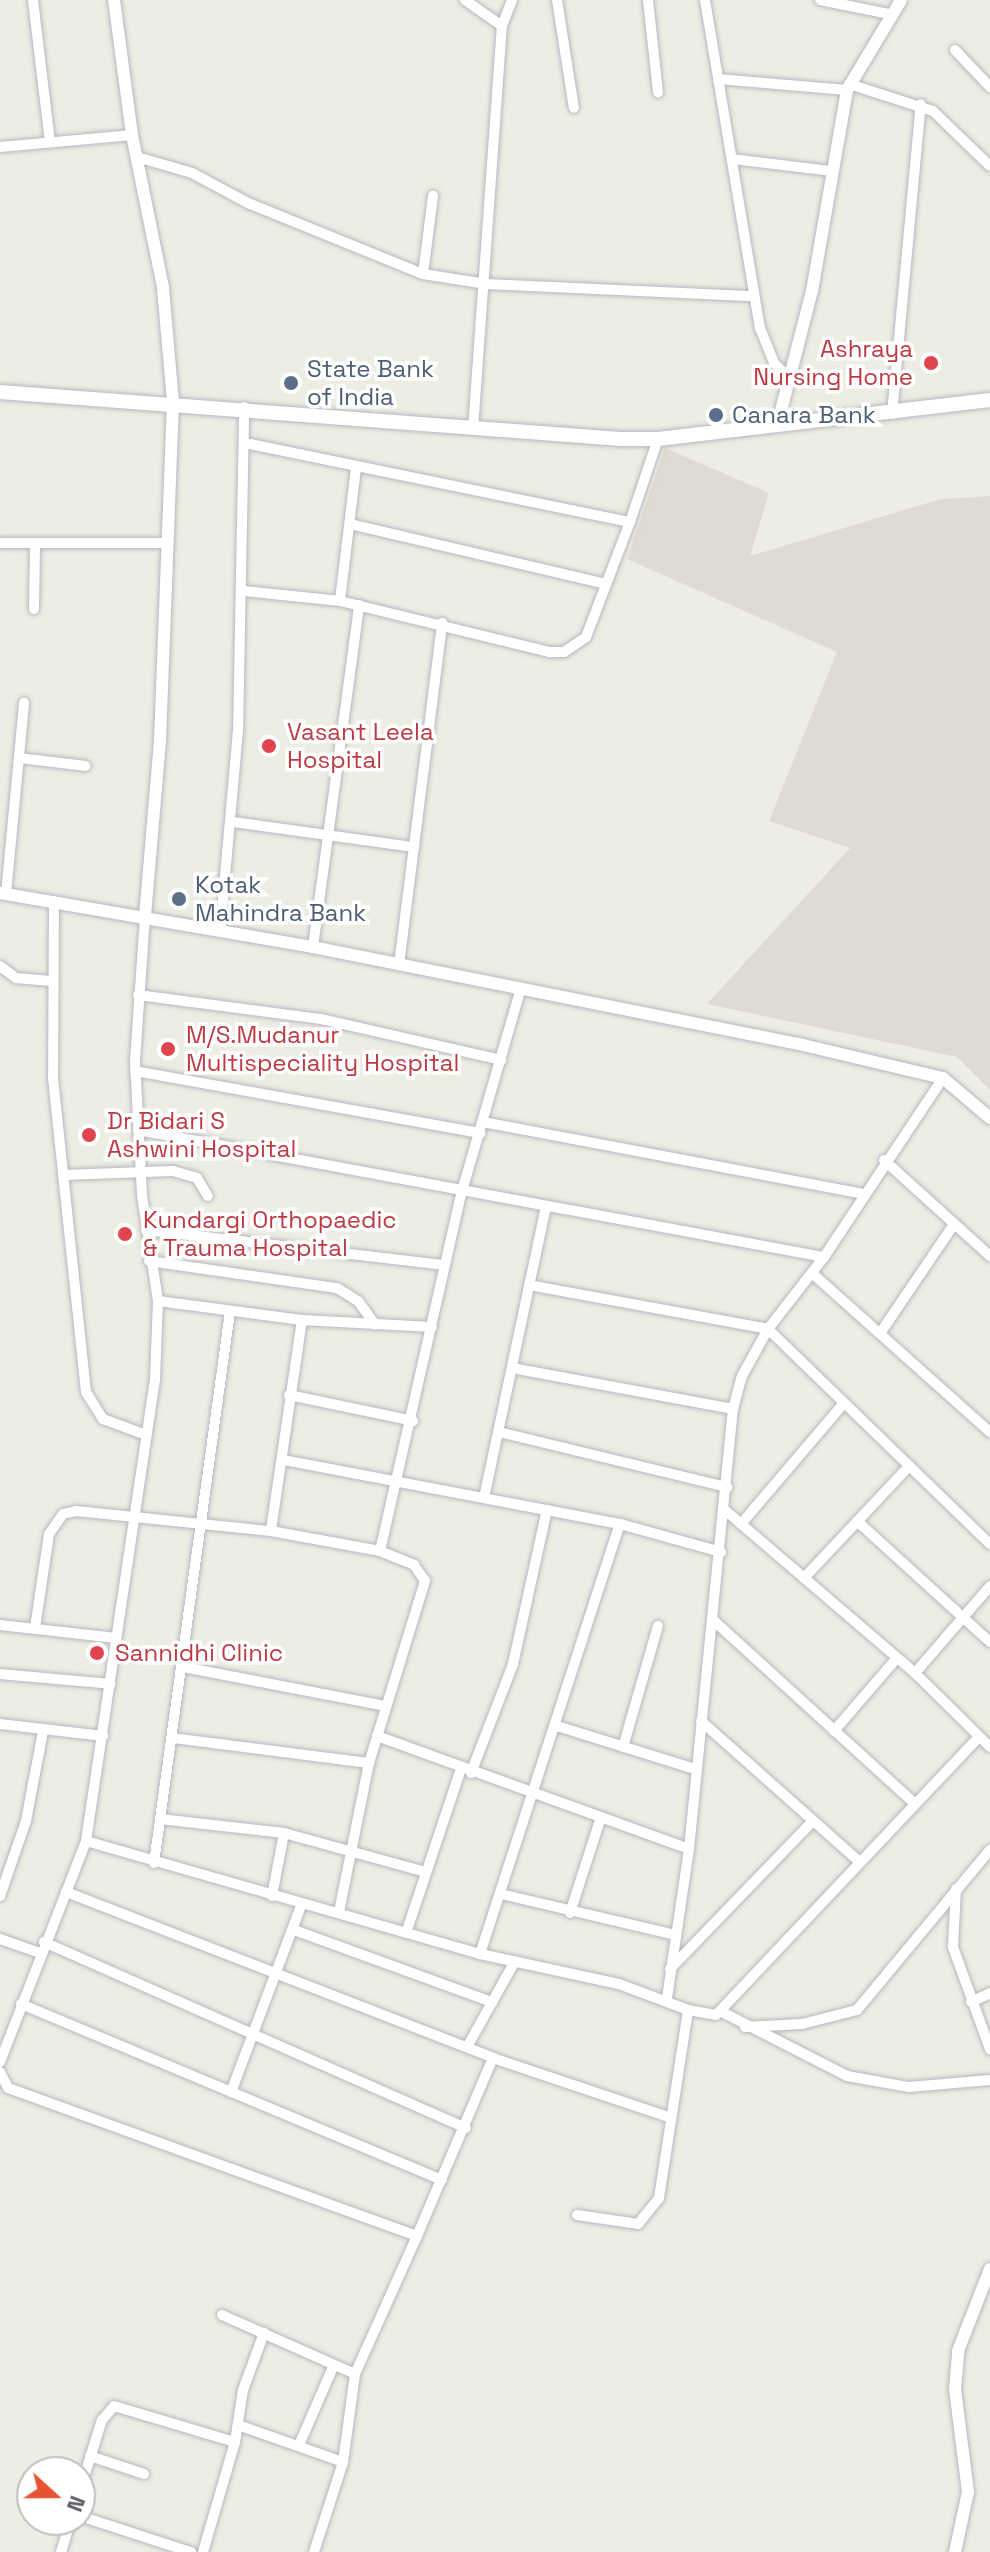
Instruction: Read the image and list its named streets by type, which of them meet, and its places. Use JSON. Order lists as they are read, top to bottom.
{
  "places": [
    "Ashraya Nursing Home",
    "State Bank of India",
    "Canara Bank",
    "Vasant Leela Hospital",
    "Kotak Mahindra Bank",
    "M/S.Mudanur Multispeciality Hospital",
    "Dr Bidari S Ashwini Hospital",
    "Kundargi Orthopaedic & Trauma Hospital",
    "Sannidhi Clinic"
  ],
  "north": "right"
}
